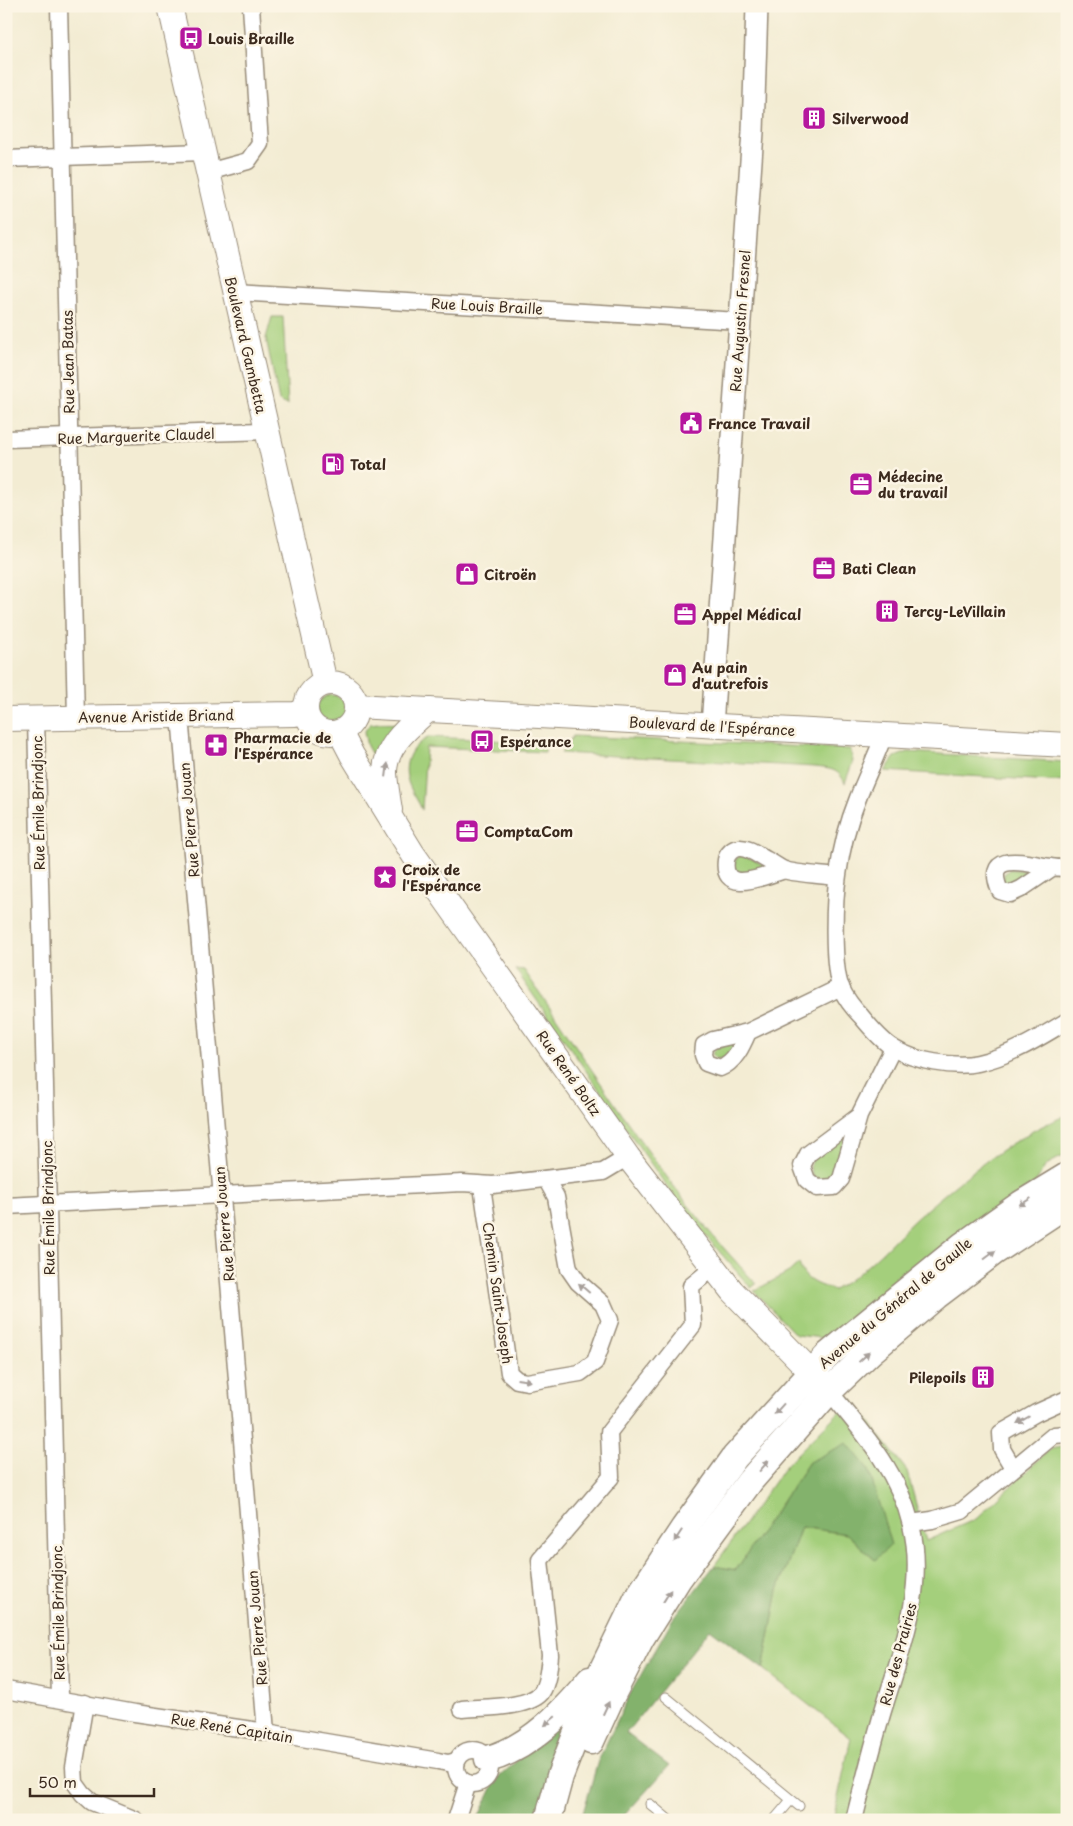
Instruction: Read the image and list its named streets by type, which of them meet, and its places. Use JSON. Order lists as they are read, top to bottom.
{
  "streets": {
    "main road": [
      "Boulevard Gambetta",
      "Avenue Aristide Briand",
      "Boulevard de l'Espérance",
      "Rue René Boltz",
      "Avenue du Général de Gaulle"
    ],
    "street": [
      "Rue Louis Braille",
      "Rue Augustin Fresnel",
      "Rue Jean Batas",
      "Rue Marguerite Claudel",
      "Rue Émile Brindjonc",
      "Rue Pierre Jouan",
      "Chemin Saint-Joseph",
      "Rue des Prairies",
      "Rue René Capitain"
    ]
  },
  "crossings": [
    ["Rue Louis Braille", "Rue Augustin Fresnel"],
    ["Rue Louis Braille", "Boulevard Gambetta"],
    ["Rue Augustin Fresnel", "Boulevard de l'Espérance"],
    ["Boulevard Gambetta", "Rue Marguerite Claudel"],
    ["Boulevard Gambetta", "Avenue Aristide Briand"],
    ["Boulevard Gambetta", "Boulevard de l'Espérance"],
    ["Boulevard Gambetta", "Rue René Boltz"],
    ["Rue Jean Batas", "Rue Marguerite Claudel"],
    ["Rue Jean Batas", "Avenue Aristide Briand"],
    ["Avenue Aristide Briand", "Boulevard de l'Espérance"],
    ["Avenue Aristide Briand", "Rue Émile Brindjonc"],
    ["Avenue Aristide Briand", "Rue Pierre Jouan"],
    ["Avenue Aristide Briand", "Rue René Boltz"],
    ["Boulevard de l'Espérance", "Rue René Boltz"],
    ["Rue Émile Brindjonc", "Rue René Capitain"],
    ["Rue Pierre Jouan", "Rue René Capitain"],
    ["Rue René Boltz", "Avenue du Général de Gaulle"],
    ["Rue René Boltz", "Rue des Prairies"],
    ["Avenue du Général de Gaulle", "Rue des Prairies"]
  ],
  "places": {
    "bus stop": ["Louis Braille", "Espérance"],
    "building": ["Silverwood", "Tercy-LeVillain", "Pilepoils"],
    "public building": ["France Travail"],
    "fuel station": ["Total"],
    "office": [
      "Médecine du travail",
      "Bati Clean",
      "Appel Médical",
      "ComptaCom"
    ],
    "shop": ["Citroën", "Au pain d'autrefois"],
    "pharmacy": ["Pharmacie de l'Espérance"],
    "place": ["Croix de l'Espérance"]
  },
  "scale_bar": "50 m"
}
